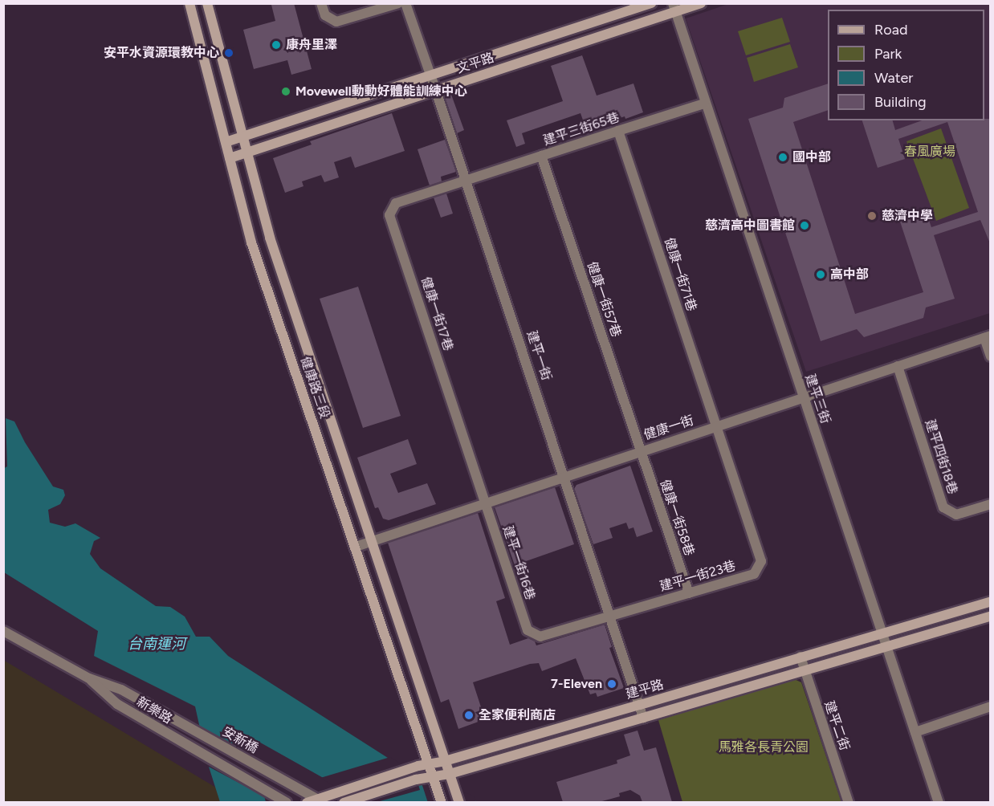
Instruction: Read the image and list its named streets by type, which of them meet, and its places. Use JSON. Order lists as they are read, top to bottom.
{
  "streets": {
    "street": [
      "文平路",
      "建平三街65巷",
      "健康一街71巷",
      "健康一街57巷",
      "健康一街17巷",
      "建平一街",
      "健康路三段",
      "建平三街",
      "健康一街",
      "建平四街18巷",
      "健康一街58巷",
      "建平一街16巷",
      "建平一街23巷",
      "建平路",
      "新樂路",
      "建平二街",
      "安新橋"
    ]
  },
  "crossings": [
    ["文平路", "建平一街"],
    ["文平路", "健康路三段"],
    ["文平路", "建平三街"],
    ["建平三街65巷", "健康一街71巷"],
    ["建平三街65巷", "健康一街57巷"],
    ["建平三街65巷", "健康一街17巷"],
    ["建平三街65巷", "建平一街"],
    ["建平三街65巷", "建平三街"],
    ["健康一街71巷", "健康一街"],
    ["健康一街71巷", "建平一街23巷"],
    ["健康一街57巷", "健康一街"],
    ["健康一街57巷", "健康一街58巷"],
    ["健康一街17巷", "建平一街"],
    ["健康一街17巷", "健康一街"],
    ["健康一街17巷", "建平一街16巷"],
    ["建平一街", "健康一街"],
    ["建平一街", "建平一街23巷"],
    ["建平一街", "建平路"],
    ["健康路三段", "健康一街"],
    ["健康路三段", "建平路"],
    ["建平三街", "健康一街"],
    ["建平三街", "建平路"],
    ["健康一街", "建平四街18巷"],
    ["健康一街", "健康一街58巷"],
    ["健康一街", "建平一街16巷"],
    ["健康一街", "建平一街23巷"],
    ["健康一街58巷", "建平一街23巷"],
    ["建平一街16巷", "建平一街23巷"],
    ["建平路", "建平二街"],
    ["建平路", "安新橋"],
    ["新樂路", "安新橋"]
  ],
  "water": ["台南運河"],
  "parks": ["春風廣場", "馬雅各長青公園"],
  "places": [
    "康舟里澤",
    "安平水資源環教中心",
    "Movewell動動好體能訓練中心",
    "國中部",
    "慈濟中學",
    "慈濟高中圖書館",
    "高中部",
    "7-Eleven",
    "全家便利商店"
  ],
  "legend": [
    "Road",
    "Park",
    "Water",
    "Building"
  ]
}
